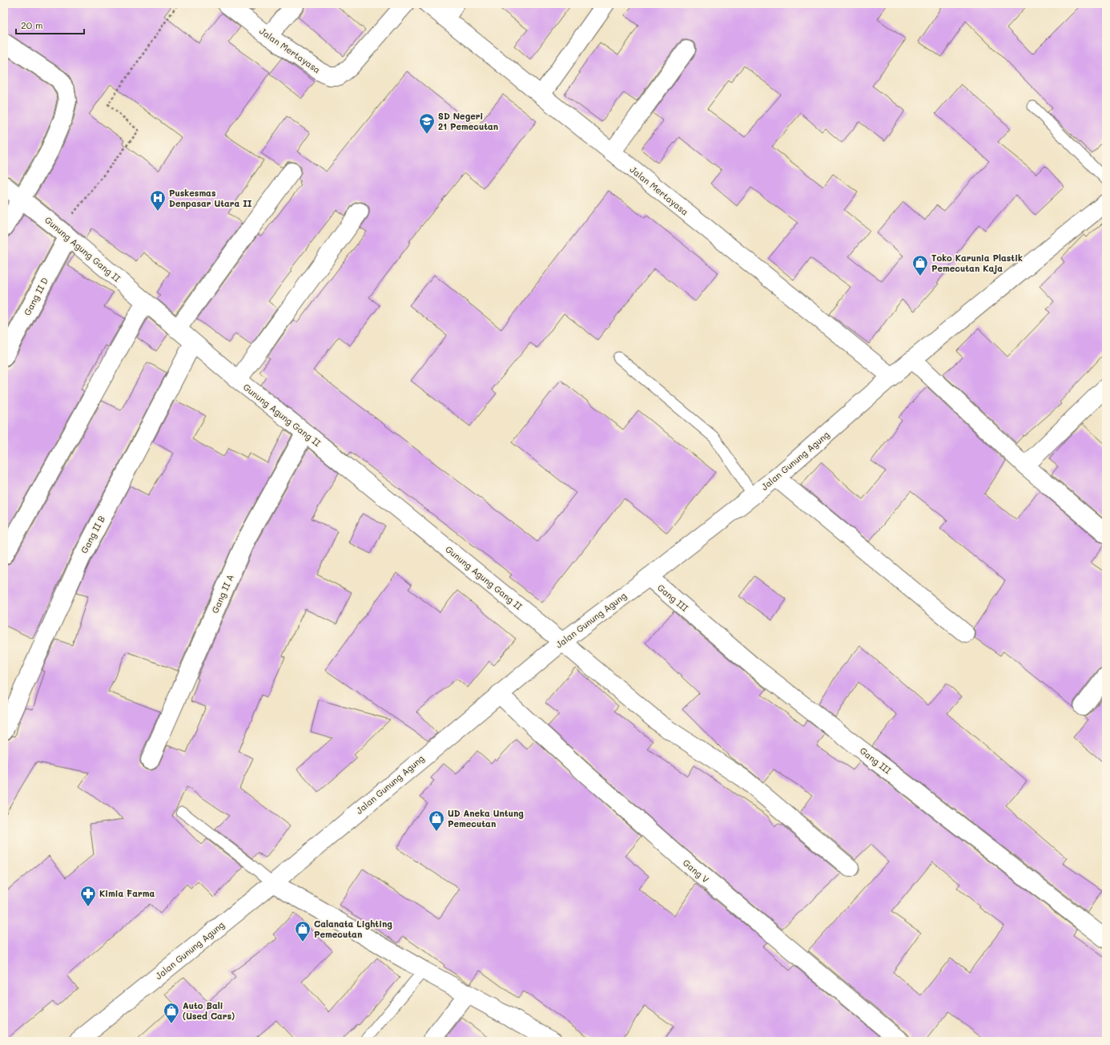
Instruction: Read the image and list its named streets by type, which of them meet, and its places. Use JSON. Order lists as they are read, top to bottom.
{
  "streets": {
    "street": [
      "Jalan Mertayasa",
      "Gunung Agung Gang II",
      "Gang II D",
      "Jalan Gunung Agung",
      "Gang II B",
      "Gang II A",
      "Gang III",
      "Gang V"
    ]
  },
  "crossings": [
    ["Jalan Mertayasa", "Jalan Gunung Agung"],
    ["Gunung Agung Gang II", "Gang II D"],
    ["Gunung Agung Gang II", "Jalan Gunung Agung"],
    ["Gunung Agung Gang II", "Gang II B"],
    ["Gunung Agung Gang II", "Gang II A"],
    ["Jalan Gunung Agung", "Gang III"],
    ["Jalan Gunung Agung", "Gang V"]
  ],
  "places": {
    "school or university": ["SD Negeri 21 Pemecutan"],
    "hospital": ["Puskesmas Denpasar Utara II"],
    "shop": [
      "Toko Karunia Plastik Pemecutan Kaja",
      "UD Aneka Untung Pemecutan",
      "Calanata Lighting Pemecutan",
      "Auto Bali (Used Cars)"
    ],
    "pharmacy": ["Kimia Farma"]
  },
  "scale_bar": "20 m"
}
